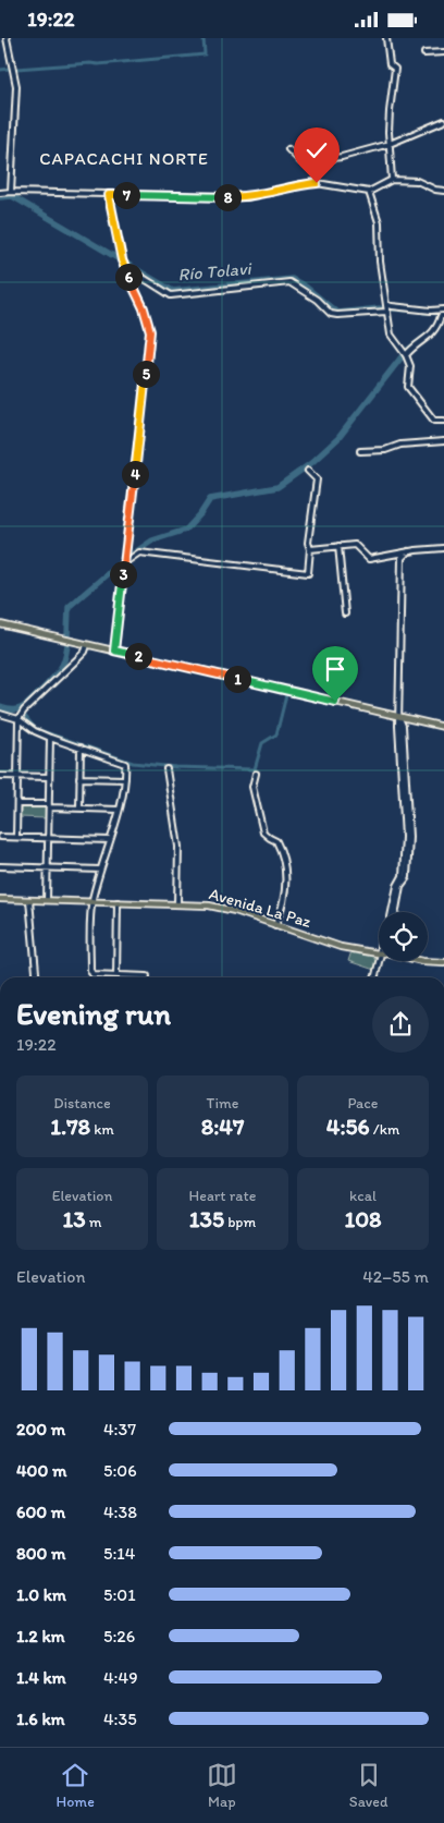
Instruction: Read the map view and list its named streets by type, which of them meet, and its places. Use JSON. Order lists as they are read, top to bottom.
{
  "streets": {
    "main road": ["Avenida La Paz"]
  },
  "districts": ["CAPACACHI NORTE"],
  "water": ["Río Tolavi"],
  "page": {
    "status": "19:22",
    "pins": [
      "7",
      "8",
      "6",
      "5",
      "4",
      "3",
      "2",
      "1"
    ],
    "heading": ["Evening run", "19:22"],
    "stats": [
      ["Distance", "1.78 km"],
      ["Time", "8:47"],
      ["Pace", "4:56 /km"],
      ["Elevation", "13 m"],
      ["Heart rate", "135 bpm"],
      ["kcal", "108"]
    ],
    "chart": ["Elevation", "42–55 m"],
    "list": [
      {
        "name": "200 m",
        "note": "4:37"
      },
      {
        "name": "400 m",
        "note": "5:06"
      },
      {
        "name": "600 m",
        "note": "4:38"
      },
      {
        "name": "800 m",
        "note": "5:14"
      },
      {
        "name": "1.0 km",
        "note": "5:01"
      },
      {
        "name": "1.2 km",
        "note": "5:26"
      },
      {
        "name": "1.4 km",
        "note": "4:49"
      },
      {
        "name": "1.6 km",
        "note": "4:35"
      }
    ],
    "tabs": ["Home", "Map", "Saved"]
  }
}
